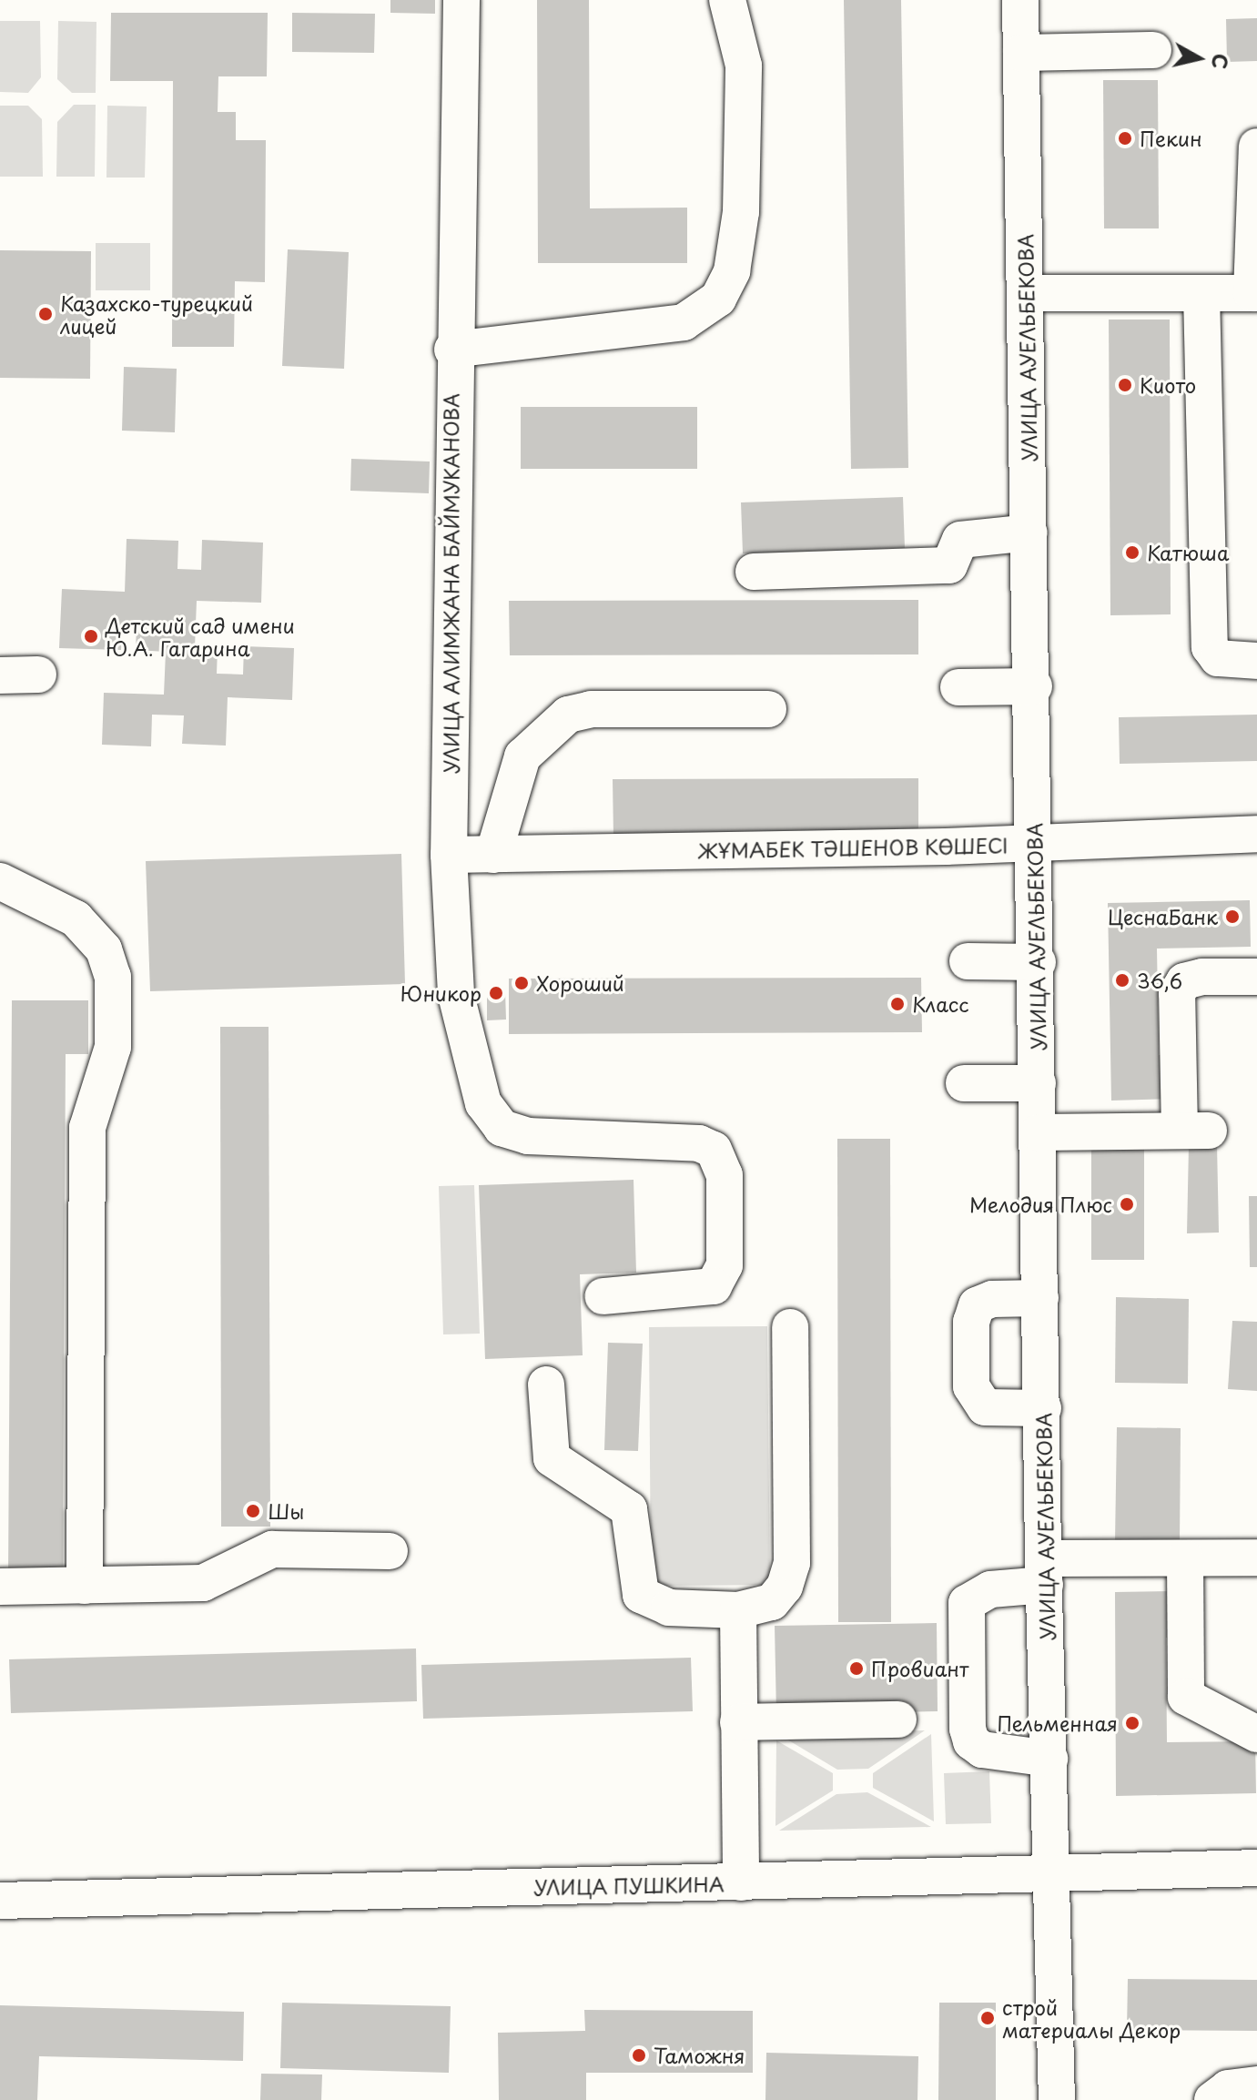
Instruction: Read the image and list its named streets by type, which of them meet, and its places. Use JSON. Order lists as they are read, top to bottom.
{
  "streets": {
    "street": [
      "УЛИЦА АУЕЛЬБЕКОВА",
      "УЛИЦА АЛИМЖАНА БАЙМУКАНОВА",
      "ЖҰМАБЕК ТӘШЕНОВ КӨШЕСІ",
      "УЛИЦА ПУШКИНА"
    ]
  },
  "crossings": [
    ["УЛИЦА АУЕЛЬБЕКОВА", "ЖҰМАБЕК ТӘШЕНОВ КӨШЕСІ"],
    ["УЛИЦА АУЕЛЬБЕКОВА", "УЛИЦА ПУШКИНА"],
    ["УЛИЦА АЛИМЖАНА БАЙМУКАНОВА", "ЖҰМАБЕК ТӘШЕНОВ КӨШЕСІ"]
  ],
  "places": [
    "Пекин",
    "Казахско-турецкий лицей",
    "Киото",
    "Катюша",
    "Детский сад имени Ю.А. Гагарина",
    "ЦеснаБанк",
    "36,6",
    "Хороший",
    "Юникор",
    "Класс",
    "Мелодия Плюс",
    "Шы",
    "Провиант",
    "Пельменная",
    "строй материалы Декор",
    "Таможня"
  ],
  "north": "right"
}
